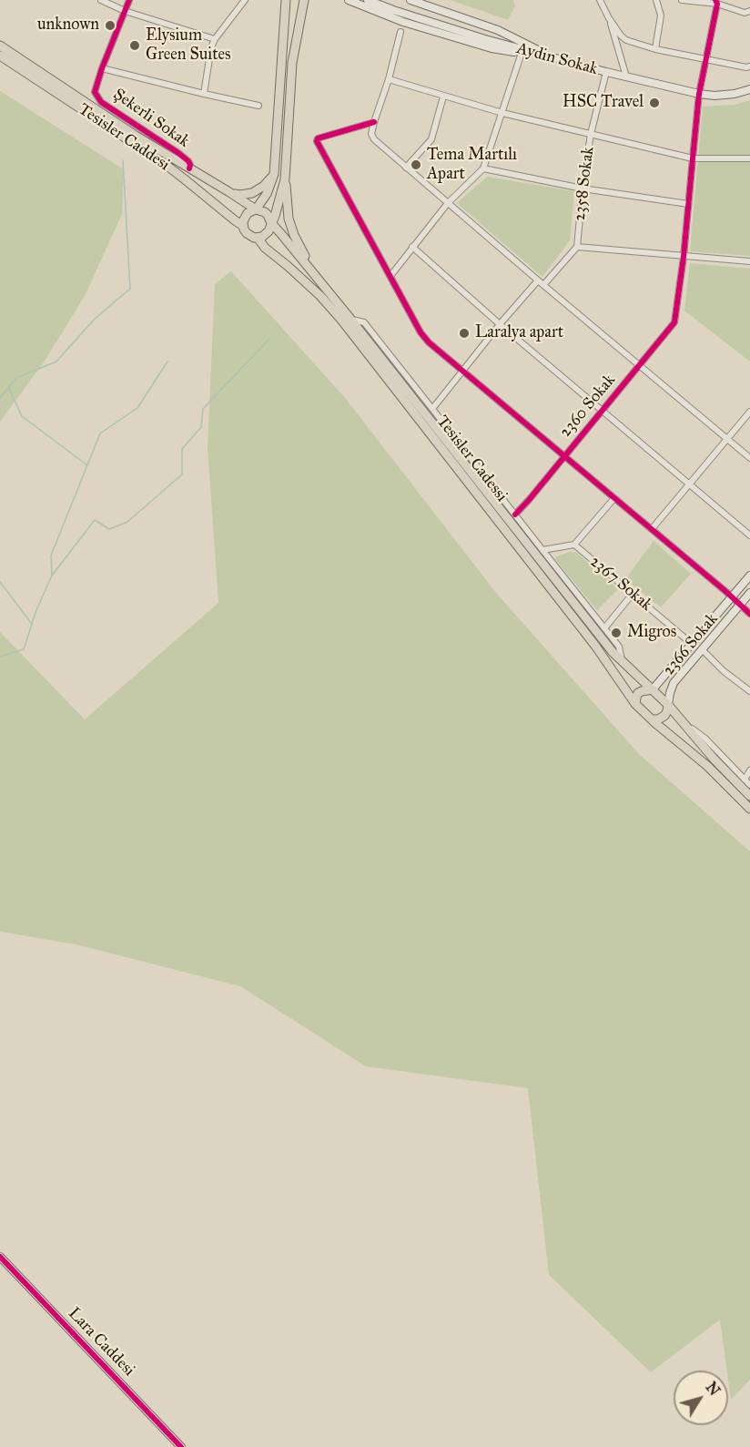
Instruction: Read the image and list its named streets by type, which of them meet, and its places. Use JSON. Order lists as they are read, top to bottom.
{
  "streets": {
    "main road": ["Tesisler Caddesi"],
    "street": [
      "Aydin Sokak",
      "Şekerli Sokak",
      "2358 Sokak",
      "2360 Sokak",
      "Tesisler Cadessi",
      "2367 Sokak",
      "2366 Sokak",
      "Lara Caddesi"
    ]
  },
  "crossings": [
    ["Aydin Sokak", "2358 Sokak"],
    ["Aydin Sokak", "2360 Sokak"],
    ["2360 Sokak", "Tesisler Cadessi"],
    ["Tesisler Cadessi", "2367 Sokak"],
    ["2367 Sokak", "2366 Sokak"]
  ],
  "places": [
    "unknown",
    "Elysium Green Suites",
    "HSC Travel",
    "Tema Martılı Apart",
    "Laralya apart",
    "Migros"
  ],
  "north": "top right"
}
